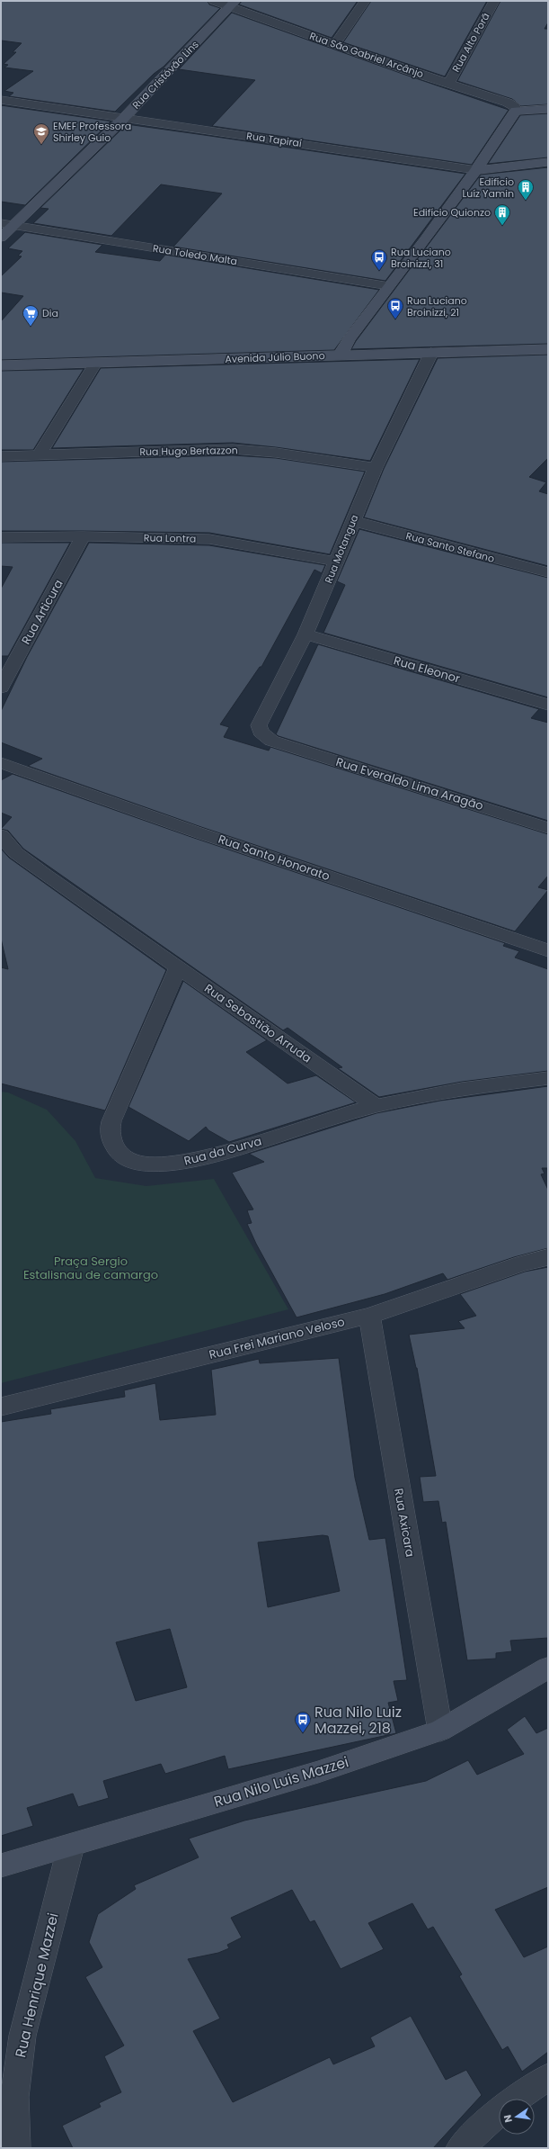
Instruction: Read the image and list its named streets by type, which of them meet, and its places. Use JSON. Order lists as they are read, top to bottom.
{
  "streets": {
    "street": [
      "Rua Alto Porã",
      "Rua São Gabriel Arcânjo",
      "Rua Cristóvão Lins",
      "Rua Tapiraí",
      "Rua Toledo Malta",
      "Avenida Júlio Buono",
      "Rua Hugo Bertazzon",
      "Rua Lontra",
      "Rua Santo Stefano",
      "Rua Motangua",
      "Rua Articura",
      "Rua Eleonor",
      "Rua Everaldo Lima Aragão",
      "Rua Santo Honorato",
      "Rua Sebastião Arruda",
      "Rua da Curva",
      "Rua Frei Mariano Veloso",
      "Rua Axicara",
      "Rua Nilo Luis Mazzei",
      "Rua Henrique Mazzei"
    ]
  },
  "crossings": [
    ["Rua Alto Porã", "Rua São Gabriel Arcânjo"],
    ["Rua São Gabriel Arcânjo", "Rua Cristóvão Lins"],
    ["Rua Cristóvão Lins", "Rua Tapiraí"],
    ["Rua Cristóvão Lins", "Rua Toledo Malta"],
    ["Avenida Júlio Buono", "Rua Motangua"],
    ["Rua Hugo Bertazzon", "Rua Motangua"],
    ["Rua Lontra", "Rua Motangua"],
    ["Rua Lontra", "Rua Articura"],
    ["Rua Santo Stefano", "Rua Motangua"],
    ["Rua Motangua", "Rua Eleonor"],
    ["Rua Motangua", "Rua Everaldo Lima Aragão"],
    ["Rua Sebastião Arruda", "Rua da Curva"],
    ["Rua Frei Mariano Veloso", "Rua Axicara"],
    ["Rua Axicara", "Rua Nilo Luis Mazzei"],
    ["Rua Nilo Luis Mazzei", "Rua Henrique Mazzei"]
  ],
  "parks": ["Praça Sergio Estalisnau de camargo"],
  "places": {
    "school or university": ["EMEF Professora Shirley Guio"],
    "building": ["Edifício Luíz Yamin", "Edifício Quionzo"],
    "bus stop": ["Rua Luciano Broinizzi, 31", "Rua Luciano Broinizzi, 21", "Rua Nilo Luiz Mazzei, 218"],
    "supermarket": ["Dia"]
  },
  "north": "left"
}
